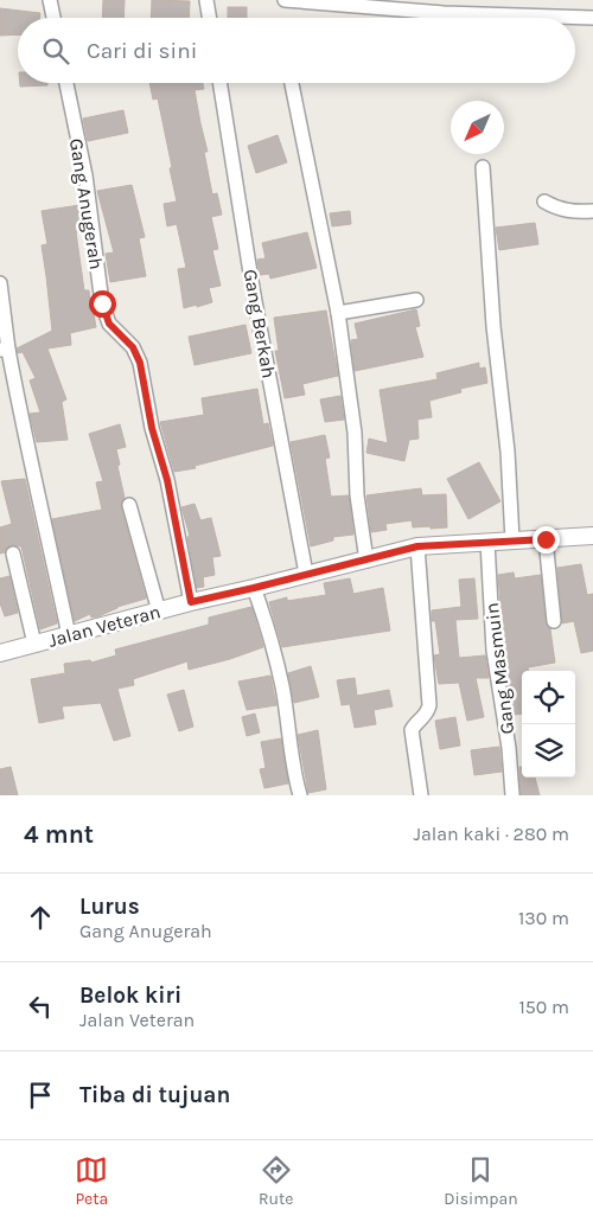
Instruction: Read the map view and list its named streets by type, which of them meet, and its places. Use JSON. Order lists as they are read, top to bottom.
{
  "streets": {
    "street": [
      "Gang Anugerah",
      "Gang Berkah",
      "Jalan Veteran",
      "Gang Masmuin"
    ]
  },
  "crossings": [
    ["Gang Anugerah", "Jalan Veteran"],
    ["Gang Berkah", "Jalan Veteran"],
    ["Jalan Veteran", "Gang Masmuin"]
  ],
  "north": "bottom left",
  "page": {
    "search": "Cari di sini",
    "heading": ["4 mnt", "Jalan kaki · 280 m"],
    "list": [
      ["Lurus", "Gang Anugerah", "130 m"],
      ["Belok kiri", "Jalan Veteran", "150 m"],
      "Tiba di tujuan"
    ],
    "nav": ["Peta", "Rute", "Disimpan"]
  }
}
